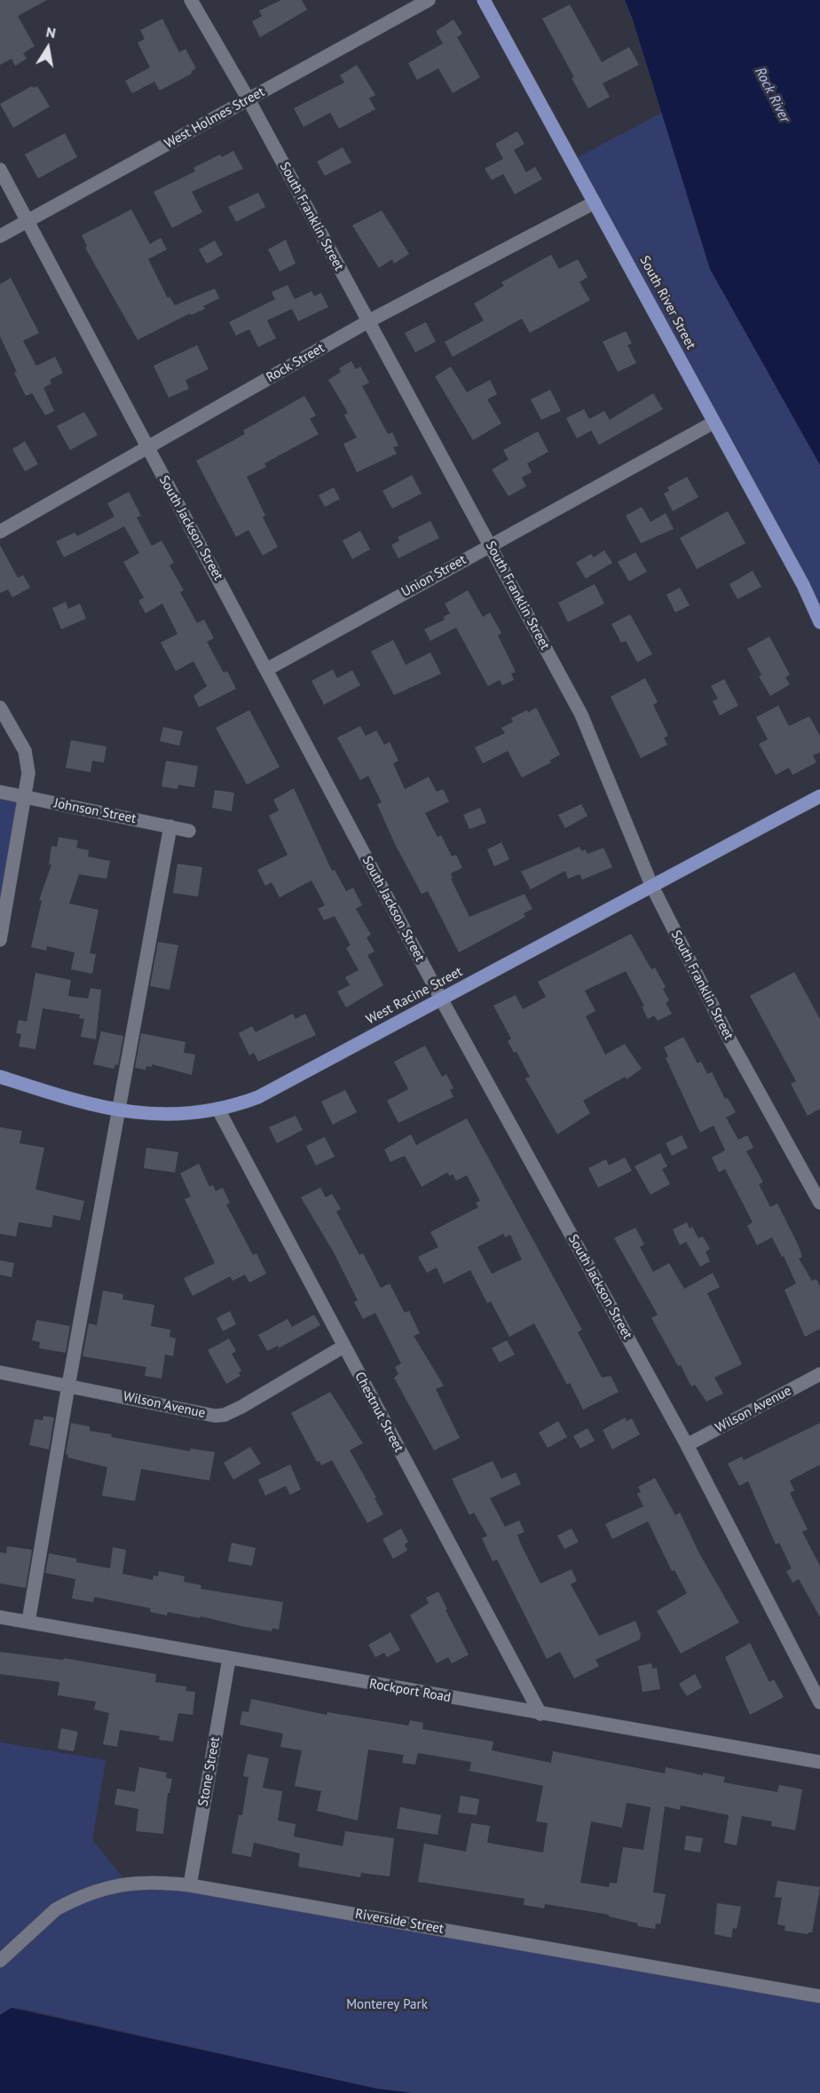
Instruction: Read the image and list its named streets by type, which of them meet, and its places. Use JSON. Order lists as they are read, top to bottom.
{
  "streets": {
    "main road": ["South River Street", "West Racine Street"],
    "street": [
      "West Holmes Street",
      "South Franklin Street",
      "Rock Street",
      "South Jackson Street",
      "Union Street",
      "Johnson Street",
      "Wilson Avenue",
      "Chestnut Street",
      "Rockport Road",
      "Stone Street",
      "Riverside Street"
    ]
  },
  "crossings": [
    ["West Holmes Street", "South Franklin Street"],
    ["West Holmes Street", "South Jackson Street"],
    ["South Franklin Street", "Rock Street"],
    ["South Franklin Street", "Union Street"],
    ["South Franklin Street", "West Racine Street"],
    ["South River Street", "Rock Street"],
    ["South River Street", "Union Street"],
    ["Rock Street", "South Jackson Street"],
    ["South Jackson Street", "Union Street"],
    ["South Jackson Street", "West Racine Street"],
    ["South Jackson Street", "Wilson Avenue"],
    ["West Racine Street", "Chestnut Street"],
    ["Wilson Avenue", "Chestnut Street"],
    ["Chestnut Street", "Rockport Road"],
    ["Rockport Road", "Stone Street"],
    ["Stone Street", "Riverside Street"]
  ],
  "water": ["Rock River"],
  "parks": ["Monterey Park"],
  "north": "top"
}
